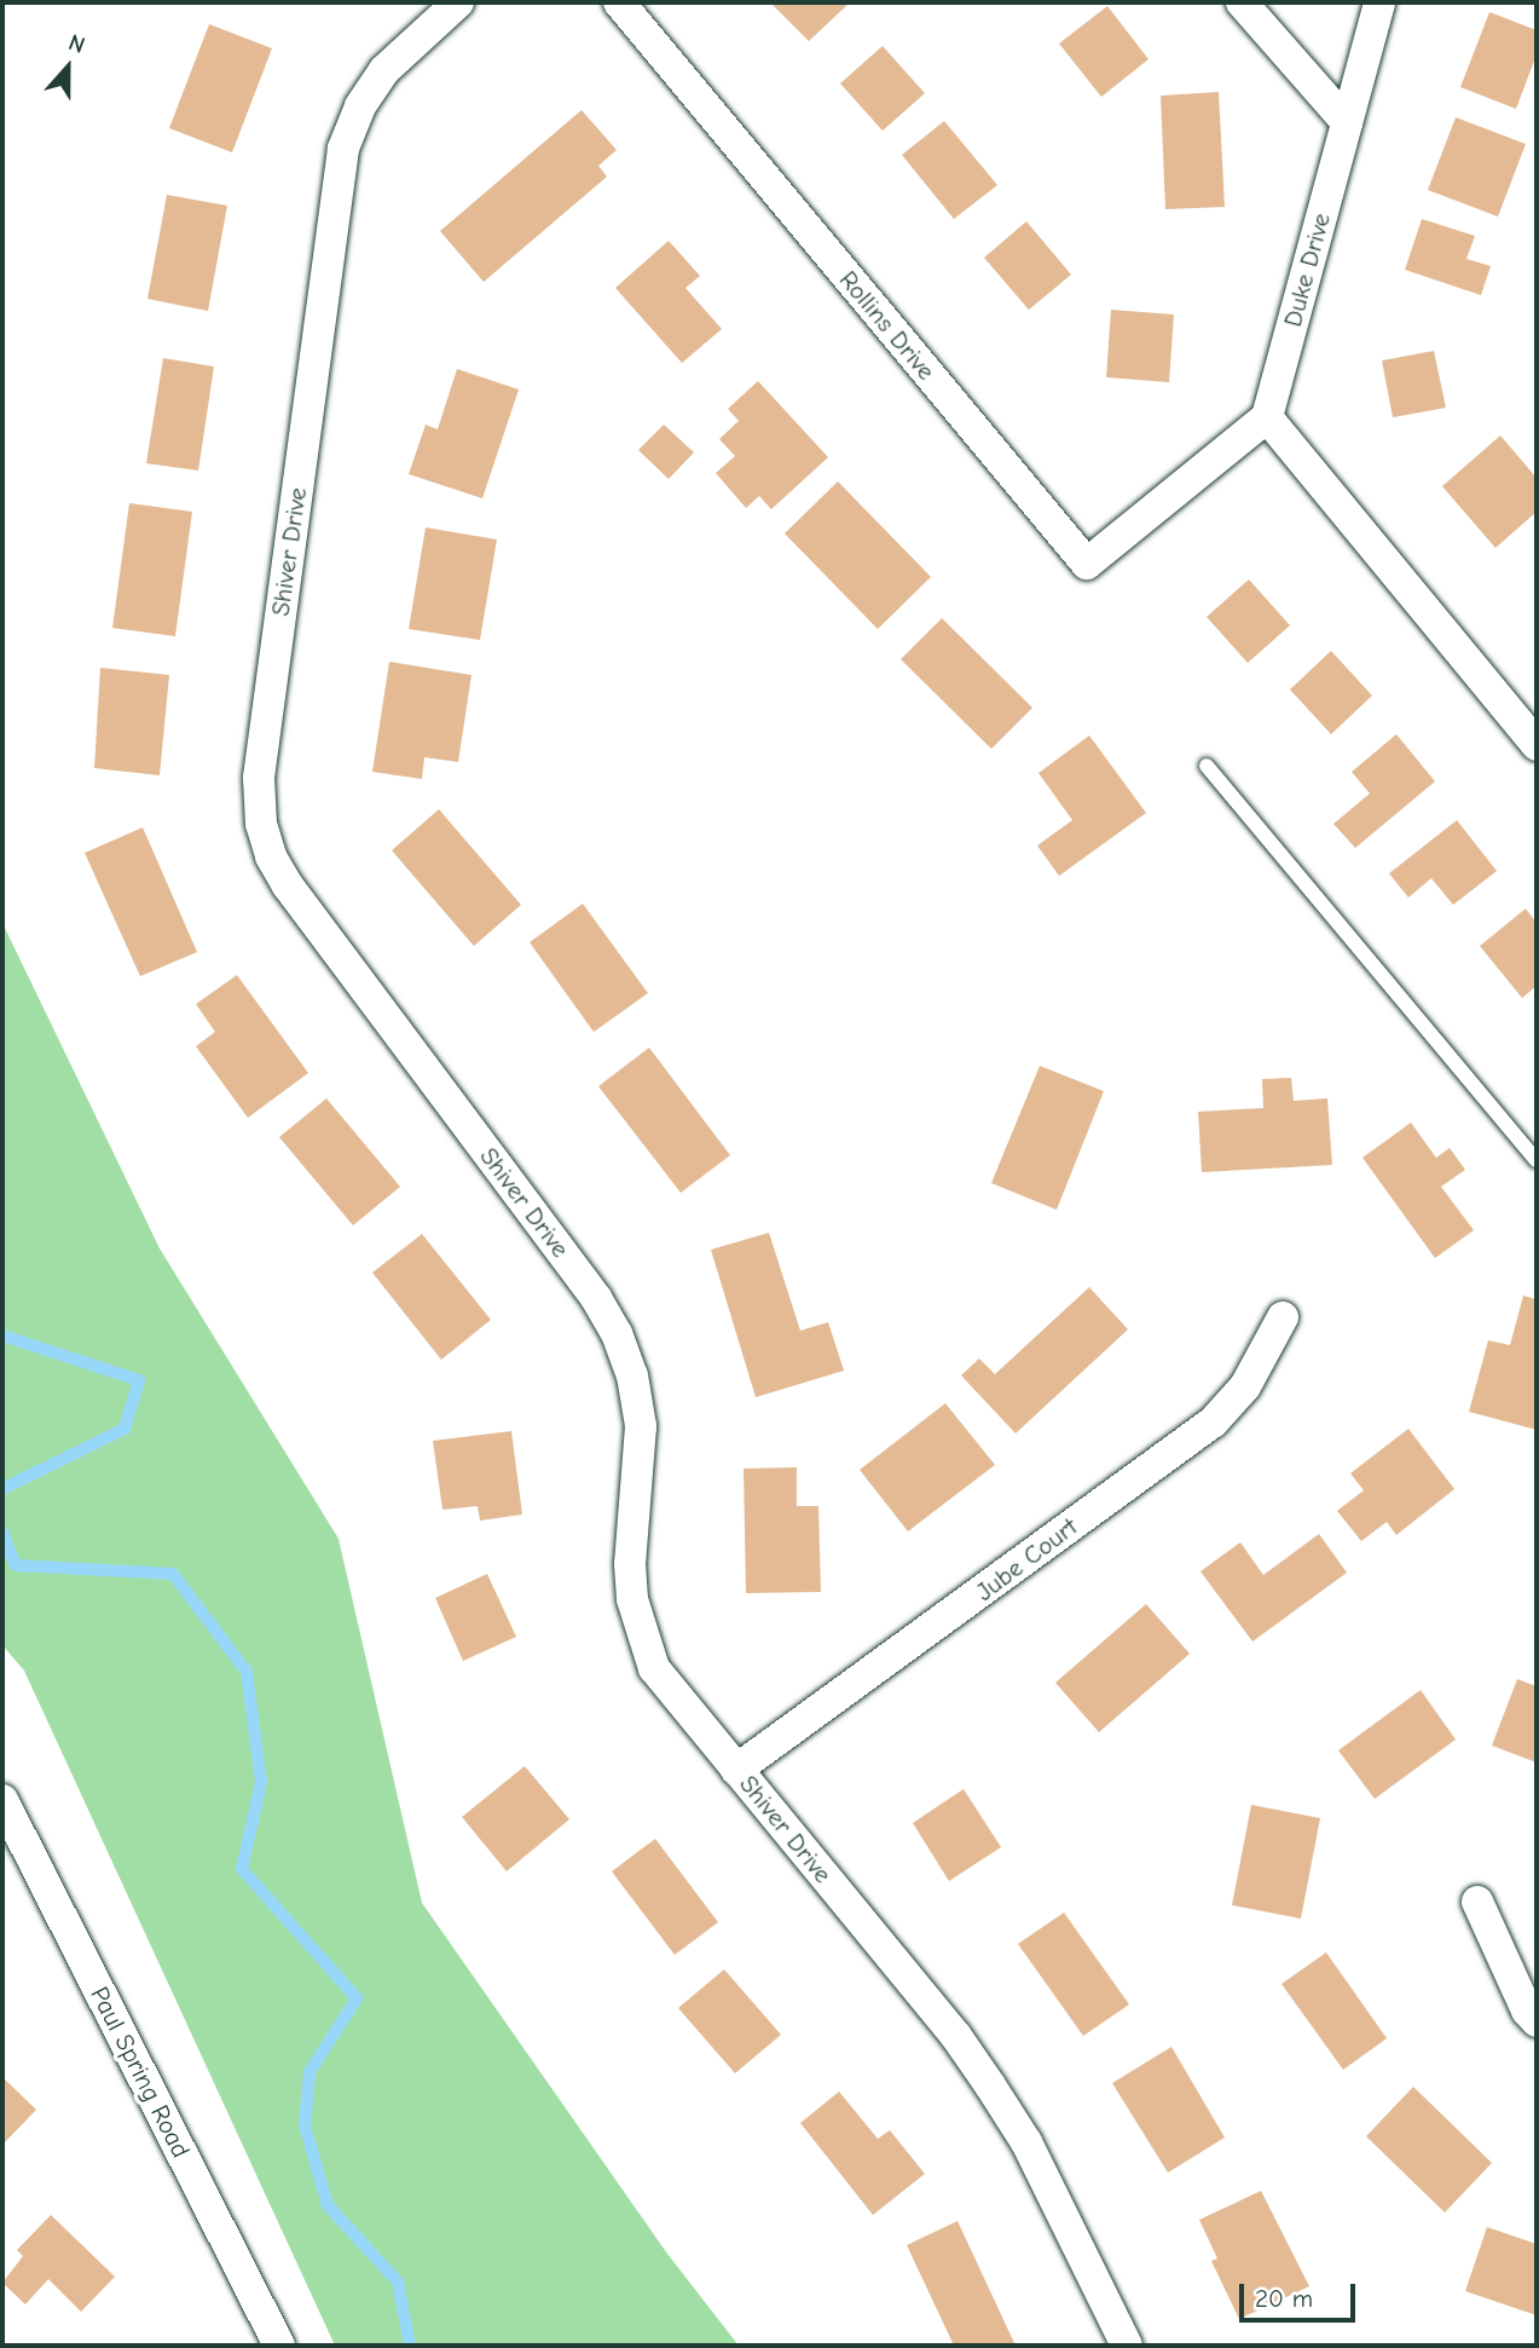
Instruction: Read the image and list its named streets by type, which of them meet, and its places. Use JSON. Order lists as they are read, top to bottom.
{
  "streets": {
    "street": [
      "Duke Drive",
      "Rollins Drive",
      "Shiver Drive",
      "Jube Court",
      "Paul Spring Road"
    ]
  },
  "crossings": [
    ["Duke Drive", "Rollins Drive"],
    ["Shiver Drive", "Jube Court"]
  ],
  "scale_bar": "20 m",
  "north": "top"
}
